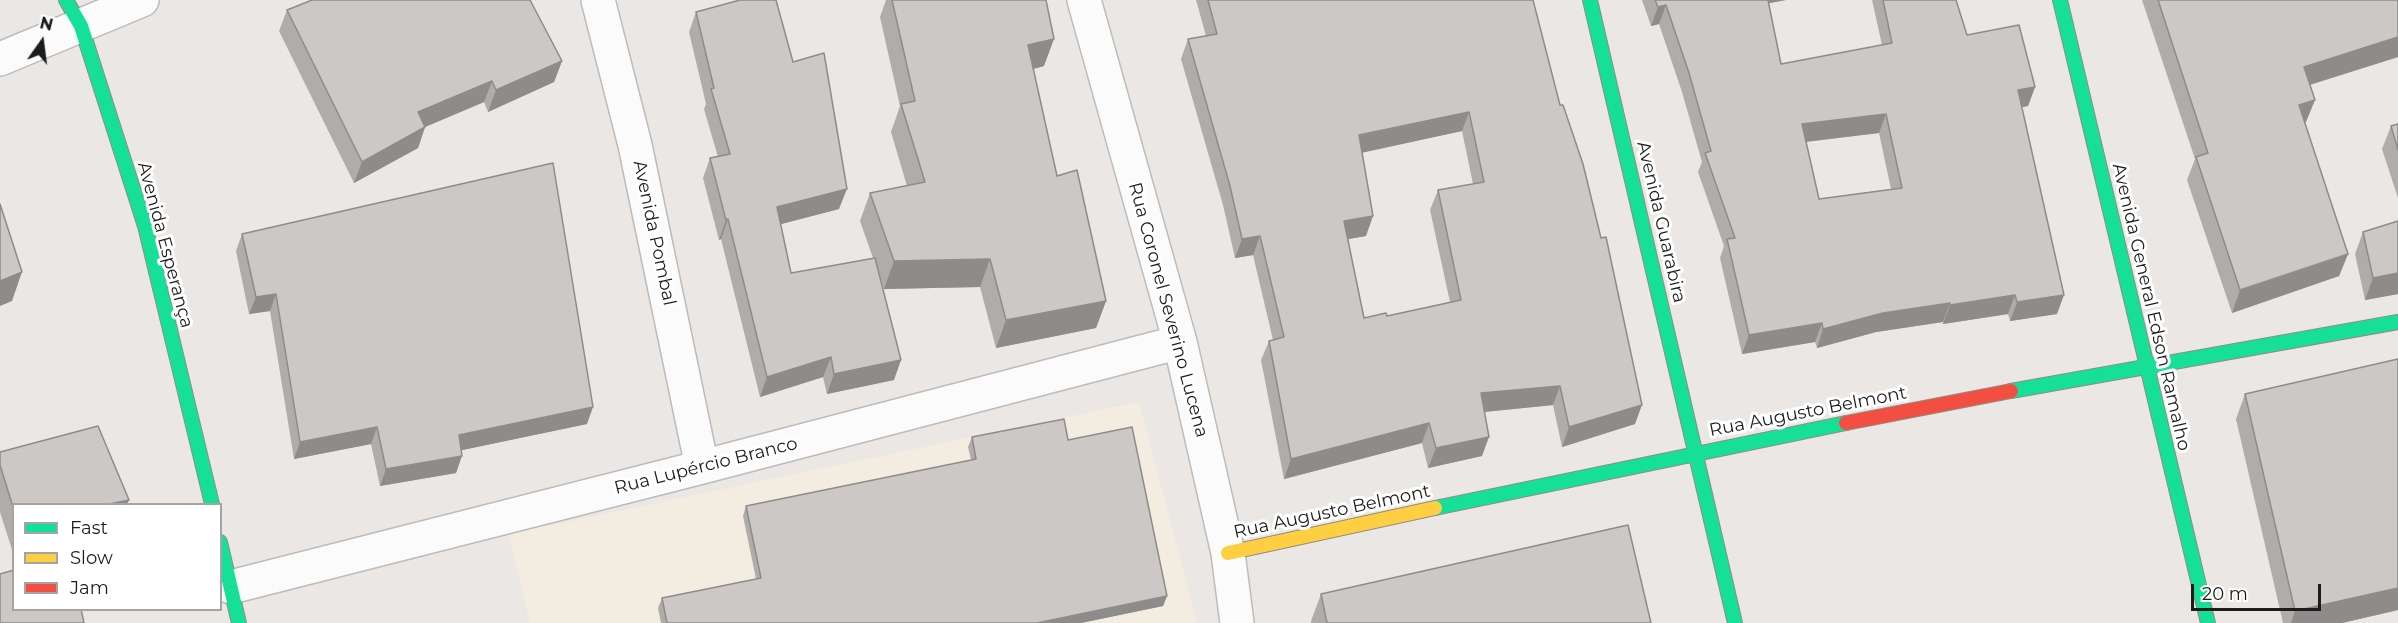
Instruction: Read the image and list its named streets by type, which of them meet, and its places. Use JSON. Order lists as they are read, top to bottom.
{
  "streets": {
    "main road": [
      "Avenida Guarabira",
      "Avenida Esperança",
      "Avenida General Edson Ramalho",
      "Rua Augusto Belmont"
    ],
    "street": ["Avenida Pombal", "Rua Coronel Severino Lucena", "Rua Lupércio Branco"]
  },
  "crossings": [
    ["Avenida Guarabira", "Rua Augusto Belmont"],
    ["Avenida Pombal", "Rua Lupércio Branco"],
    ["Avenida General Edson Ramalho", "Rua Augusto Belmont"],
    ["Rua Coronel Severino Lucena", "Rua Augusto Belmont"],
    ["Rua Coronel Severino Lucena", "Rua Lupércio Branco"]
  ],
  "legend": ["Fast", "Slow", "Jam"],
  "scale_bar": "20 m",
  "north": "top"
}
